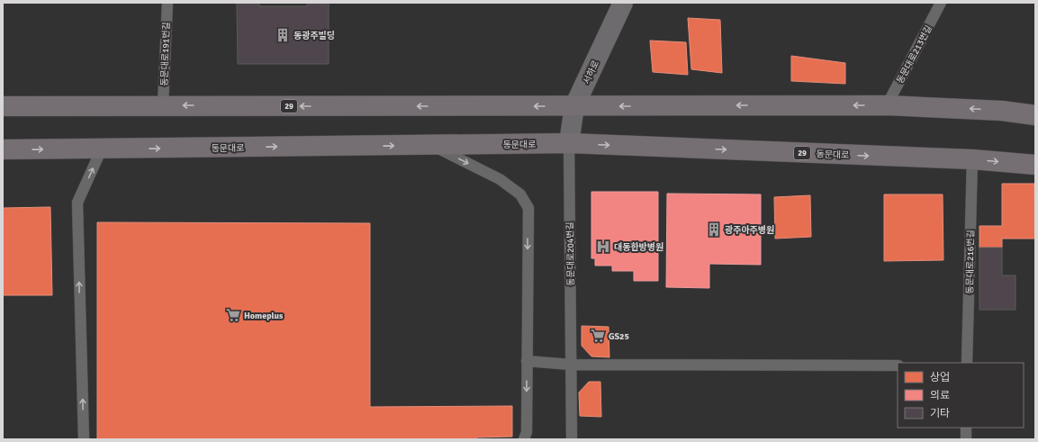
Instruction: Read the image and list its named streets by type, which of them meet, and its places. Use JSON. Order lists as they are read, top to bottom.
{
  "streets": {
    "main road": ["서하로", "29", "동문대로"],
    "lane": [
      "동문대로191번길",
      "동문대로213번길",
      "동문대로204번길",
      "동문대로216번길"
    ]
  },
  "crossings": [
    ["동문대로191번길", "29"],
    ["동문대로213번길", "29"],
    ["서하로", "29"],
    ["서하로", "동문대로"],
    ["서하로", "동문대로204번길"],
    ["동문대로", "동문대로204번길"],
    ["동문대로", "동문대로216번길"]
  ],
  "places": {
    "building": ["동광주빌딩", "광주아주병원"],
    "hospital": ["대동한방병원"],
    "supermarket": ["Homeplus", "GS25"]
  },
  "legend": ["상업", "의료", "기타"]
}
